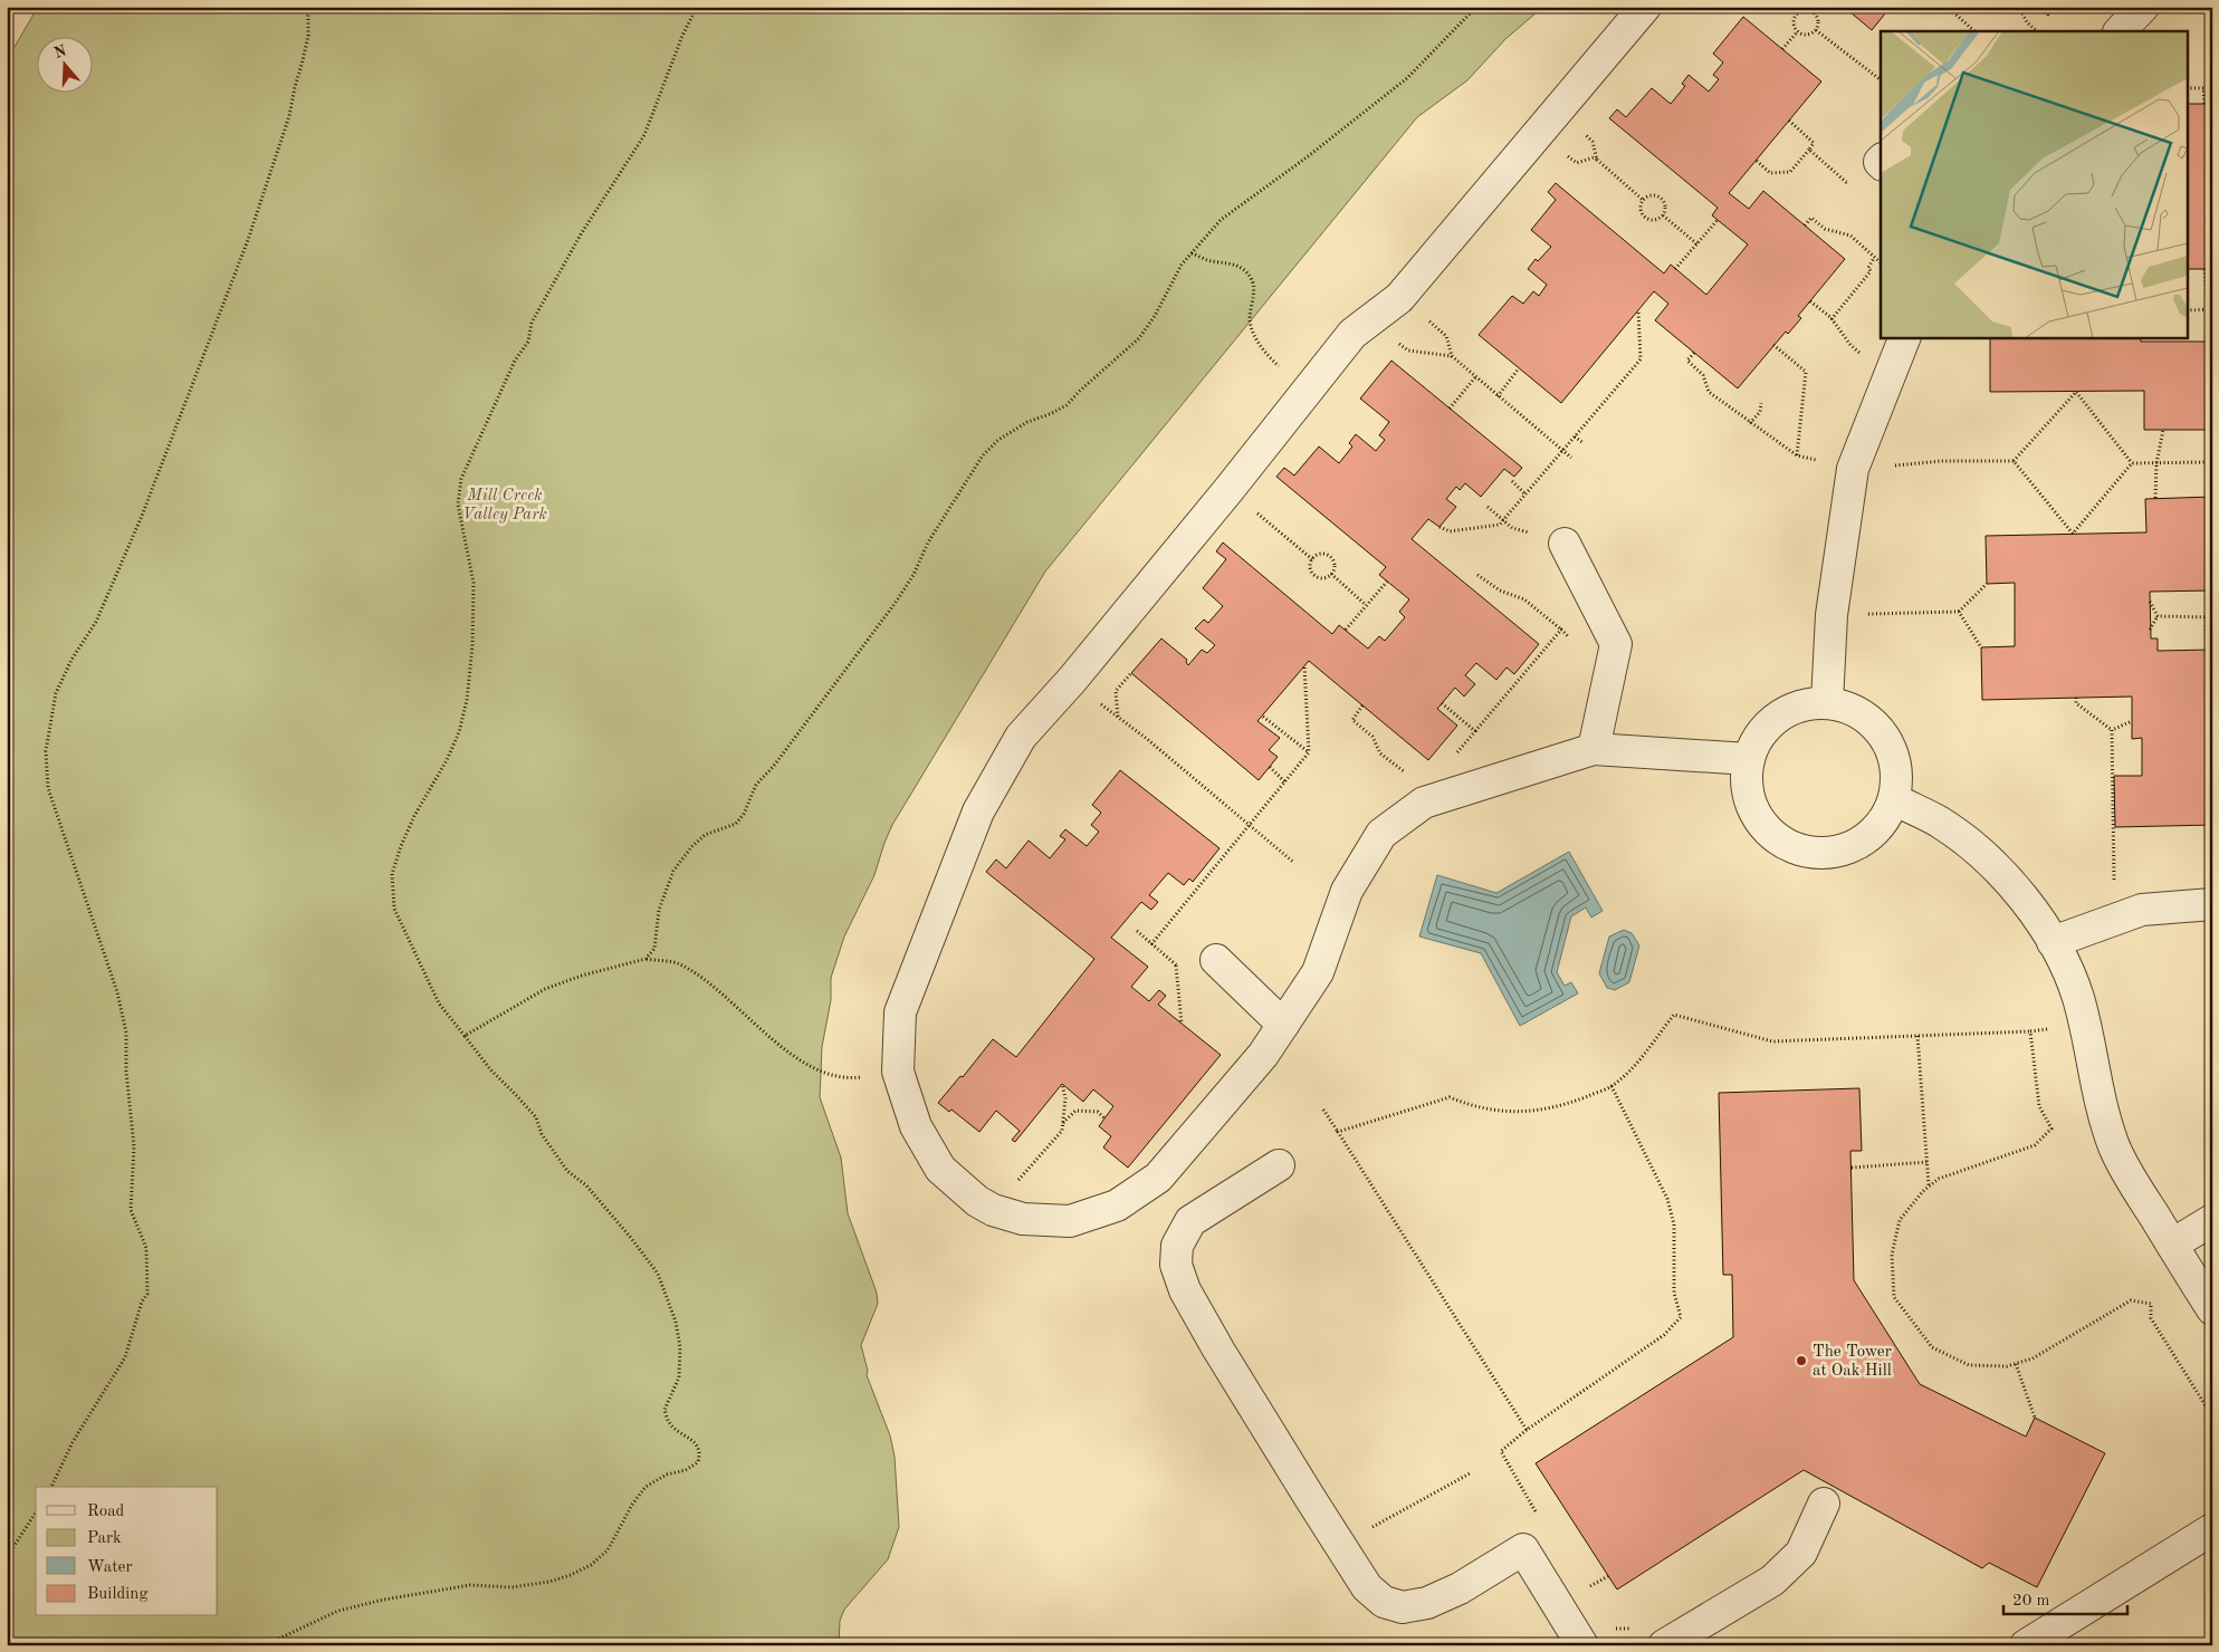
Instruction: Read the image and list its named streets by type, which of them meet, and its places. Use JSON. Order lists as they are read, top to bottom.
{
  "parks": ["Mill Creek Valley Park"],
  "places": ["The Tower at Oak Hill"],
  "legend": [
    "Road",
    "Park",
    "Water",
    "Building"
  ],
  "scale_bar": "20 m",
  "north": "top"
}
